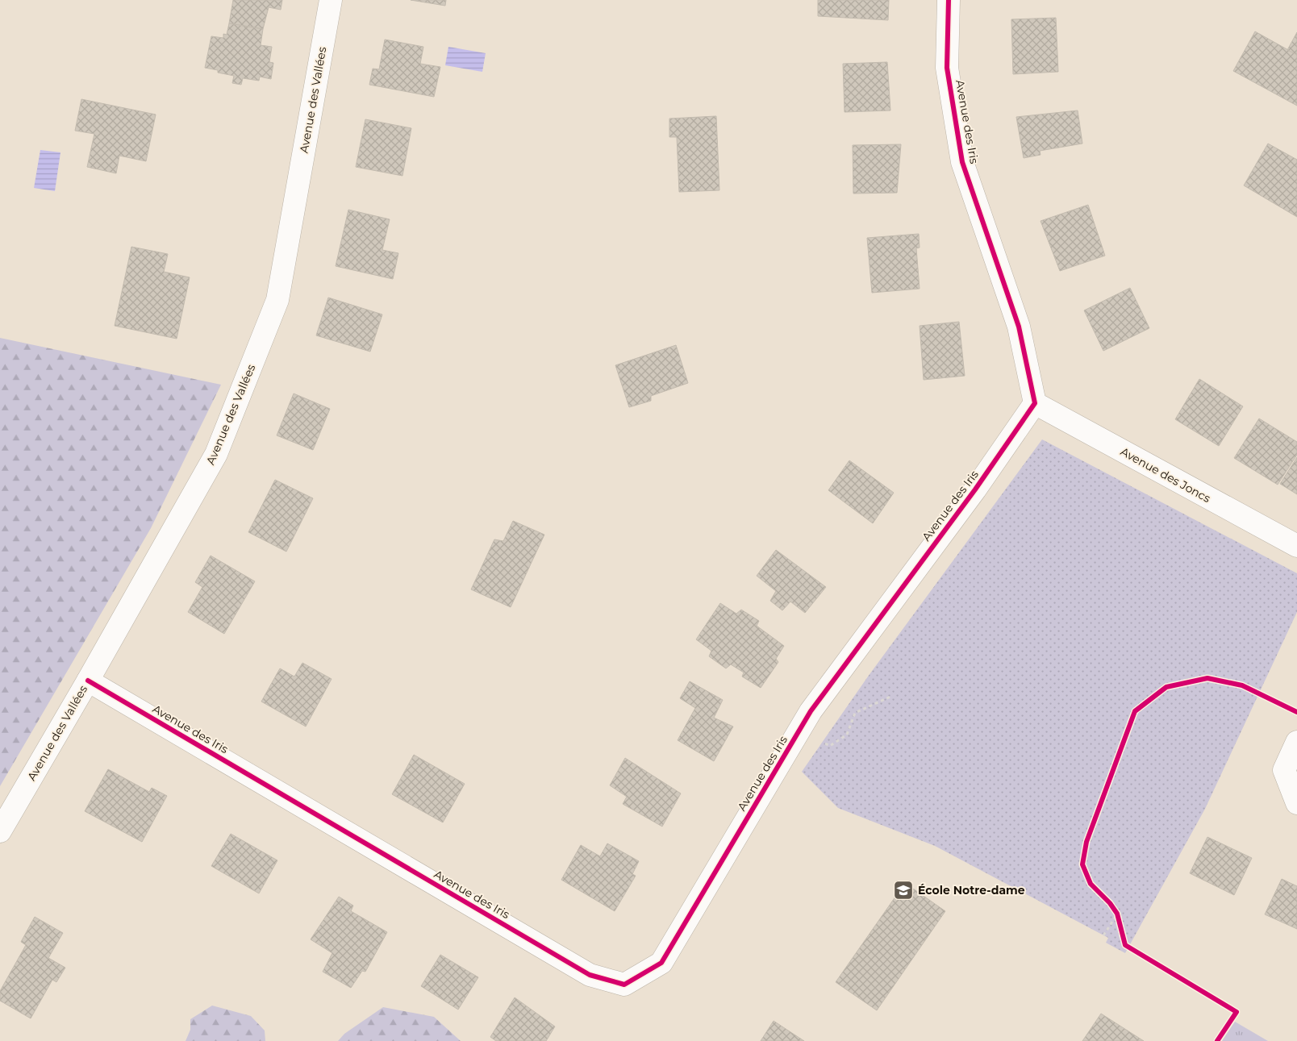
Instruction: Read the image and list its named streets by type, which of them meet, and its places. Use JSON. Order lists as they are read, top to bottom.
{
  "streets": {
    "street": ["Avenue des Vallées", "Avenue des Iris", "Avenue des Joncs"]
  },
  "crossings": [
    ["Avenue des Vallées", "Avenue des Iris"],
    ["Avenue des Iris", "Avenue des Joncs"]
  ],
  "places": {
    "school or university": ["École Notre-dame"]
  }
}
